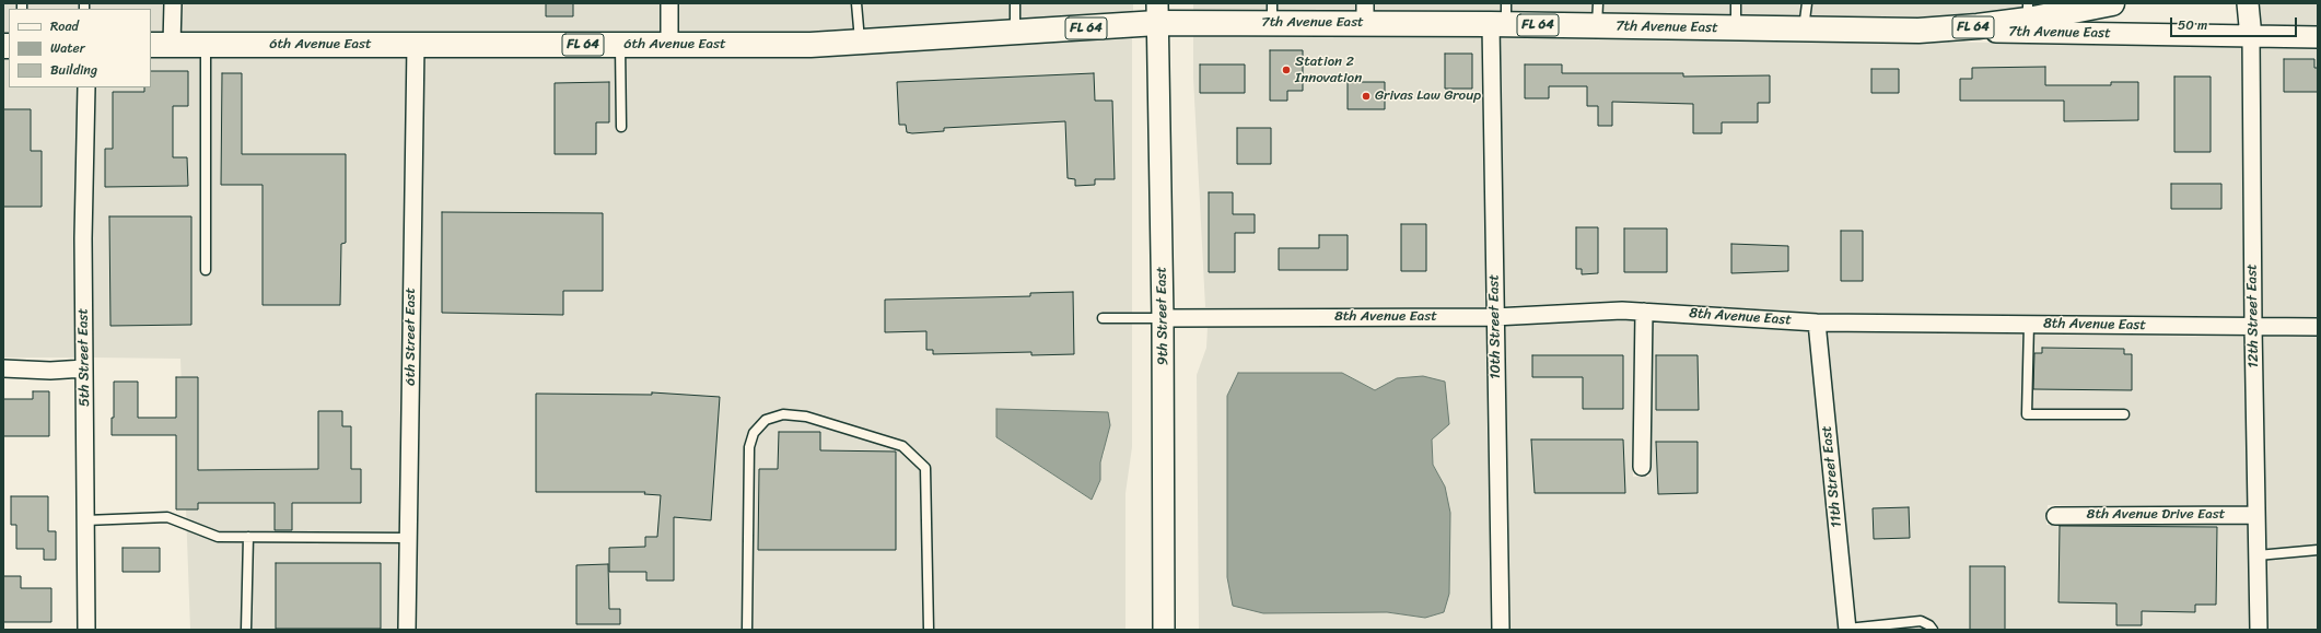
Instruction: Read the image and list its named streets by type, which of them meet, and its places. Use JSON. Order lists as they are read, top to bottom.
{
  "streets": {
    "main road": ["7th Avenue East", "FL 64", "6th Avenue East"],
    "street": [
      "9th Street East",
      "12th Street East",
      "8th Avenue East",
      "10th Street East",
      "6th Street East",
      "5th Street East",
      "11th Street East",
      "8th Avenue Drive East"
    ]
  },
  "crossings": [
    ["7th Avenue East", "FL 64"],
    ["7th Avenue East", "6th Avenue East"],
    ["7th Avenue East", "9th Street East"],
    ["7th Avenue East", "12th Street East"],
    ["7th Avenue East", "10th Street East"],
    ["6th Avenue East", "6th Street East"],
    ["9th Street East", "8th Avenue East"],
    ["12th Street East", "8th Avenue East"],
    ["12th Street East", "8th Avenue Drive East"],
    ["8th Avenue East", "10th Street East"],
    ["8th Avenue East", "11th Street East"]
  ],
  "places": ["Station 2 Innovation", "Grivas Law Group"],
  "legend": ["Road", "Water", "Building"],
  "scale_bar": "50 m"
}
